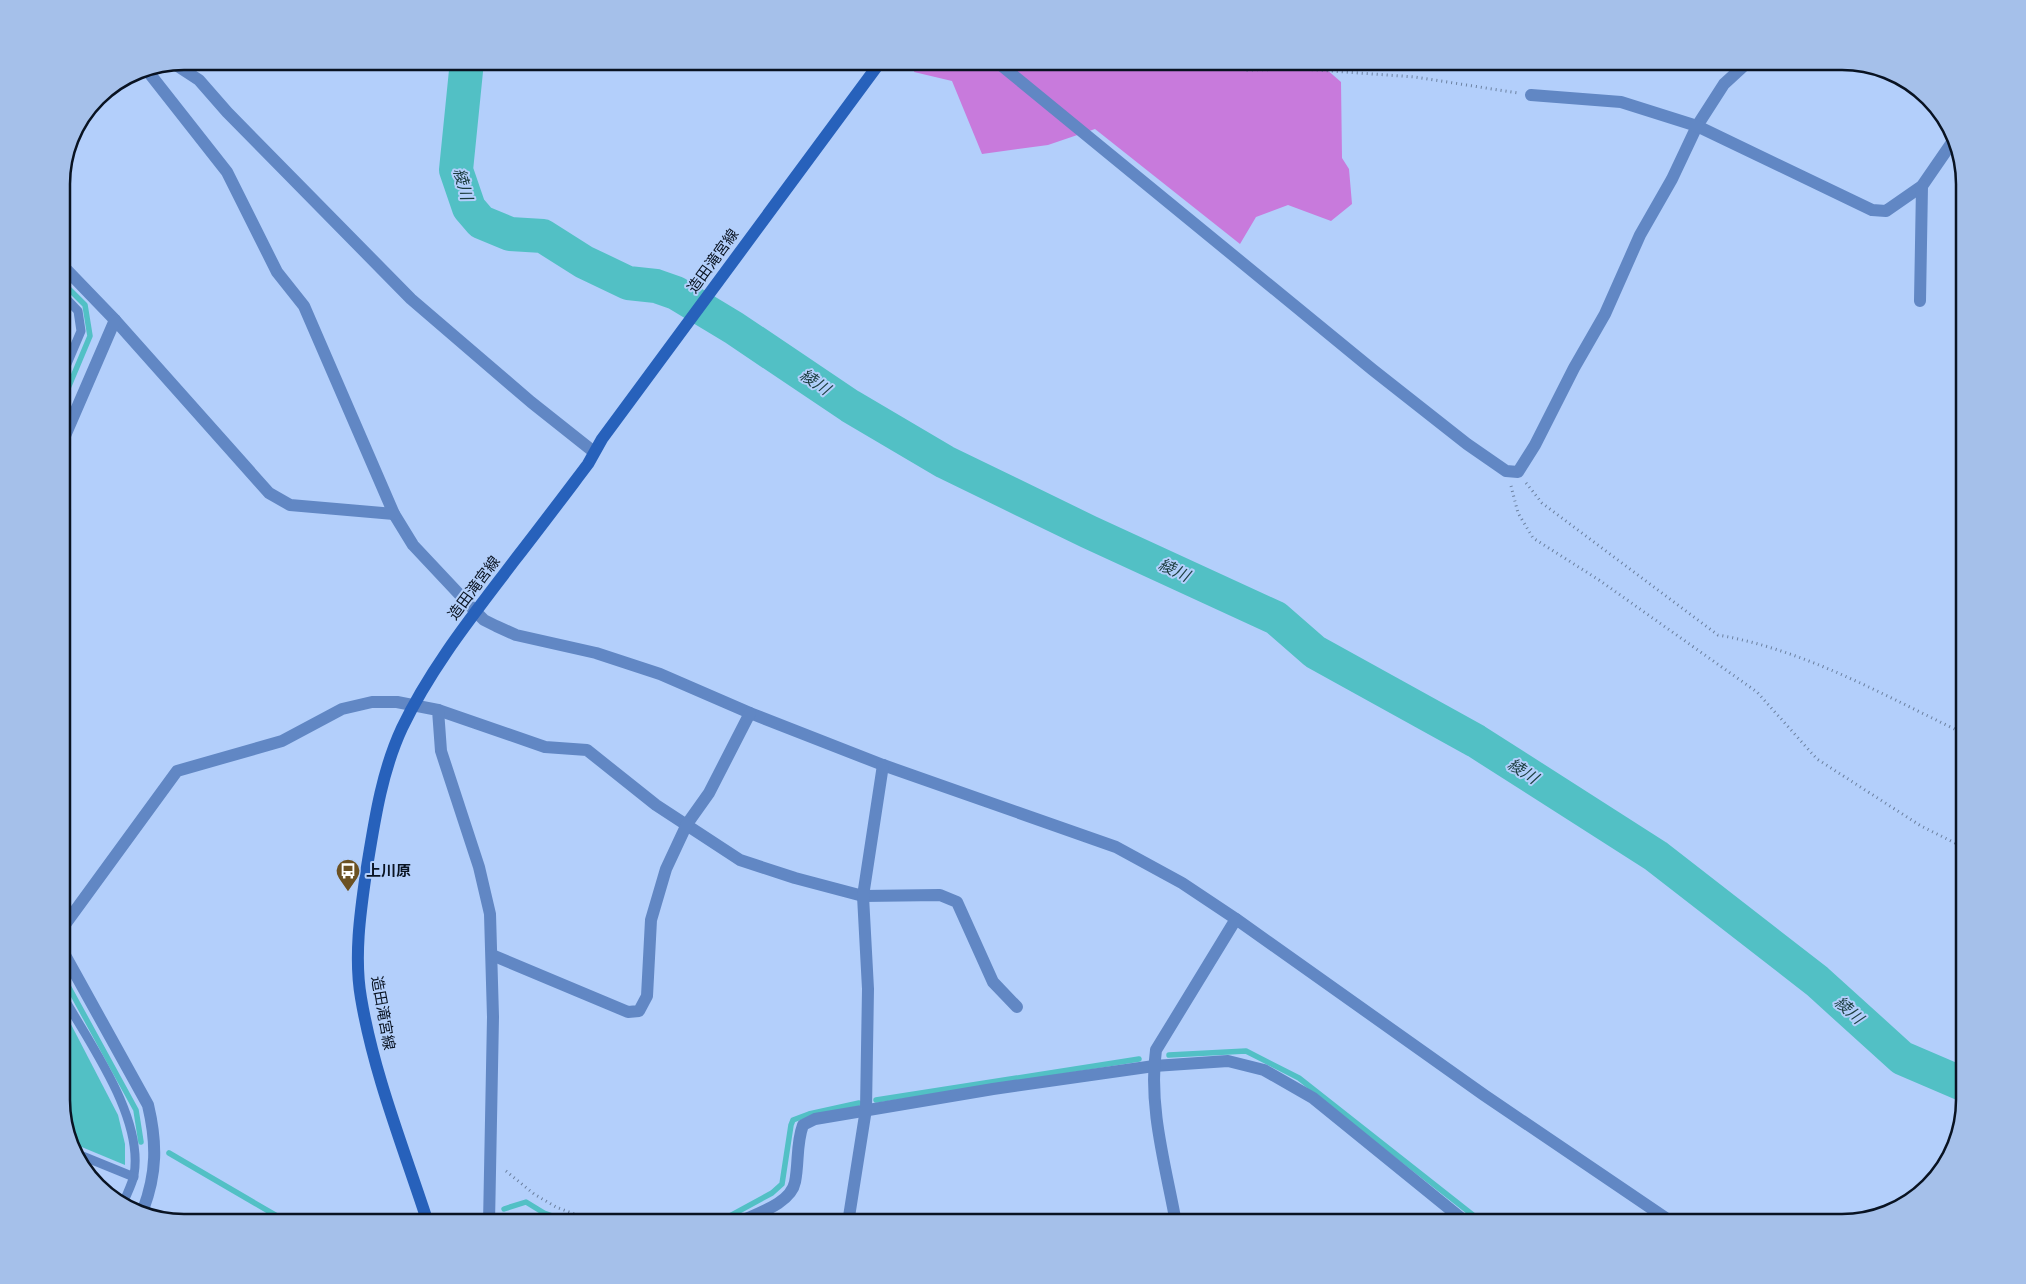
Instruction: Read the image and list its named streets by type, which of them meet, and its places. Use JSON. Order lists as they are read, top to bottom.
{
  "streets": {
    "main road": ["造田滝宮線"]
  },
  "water": ["綾川"],
  "places": {
    "bus stop": ["上川原"]
  }
}
